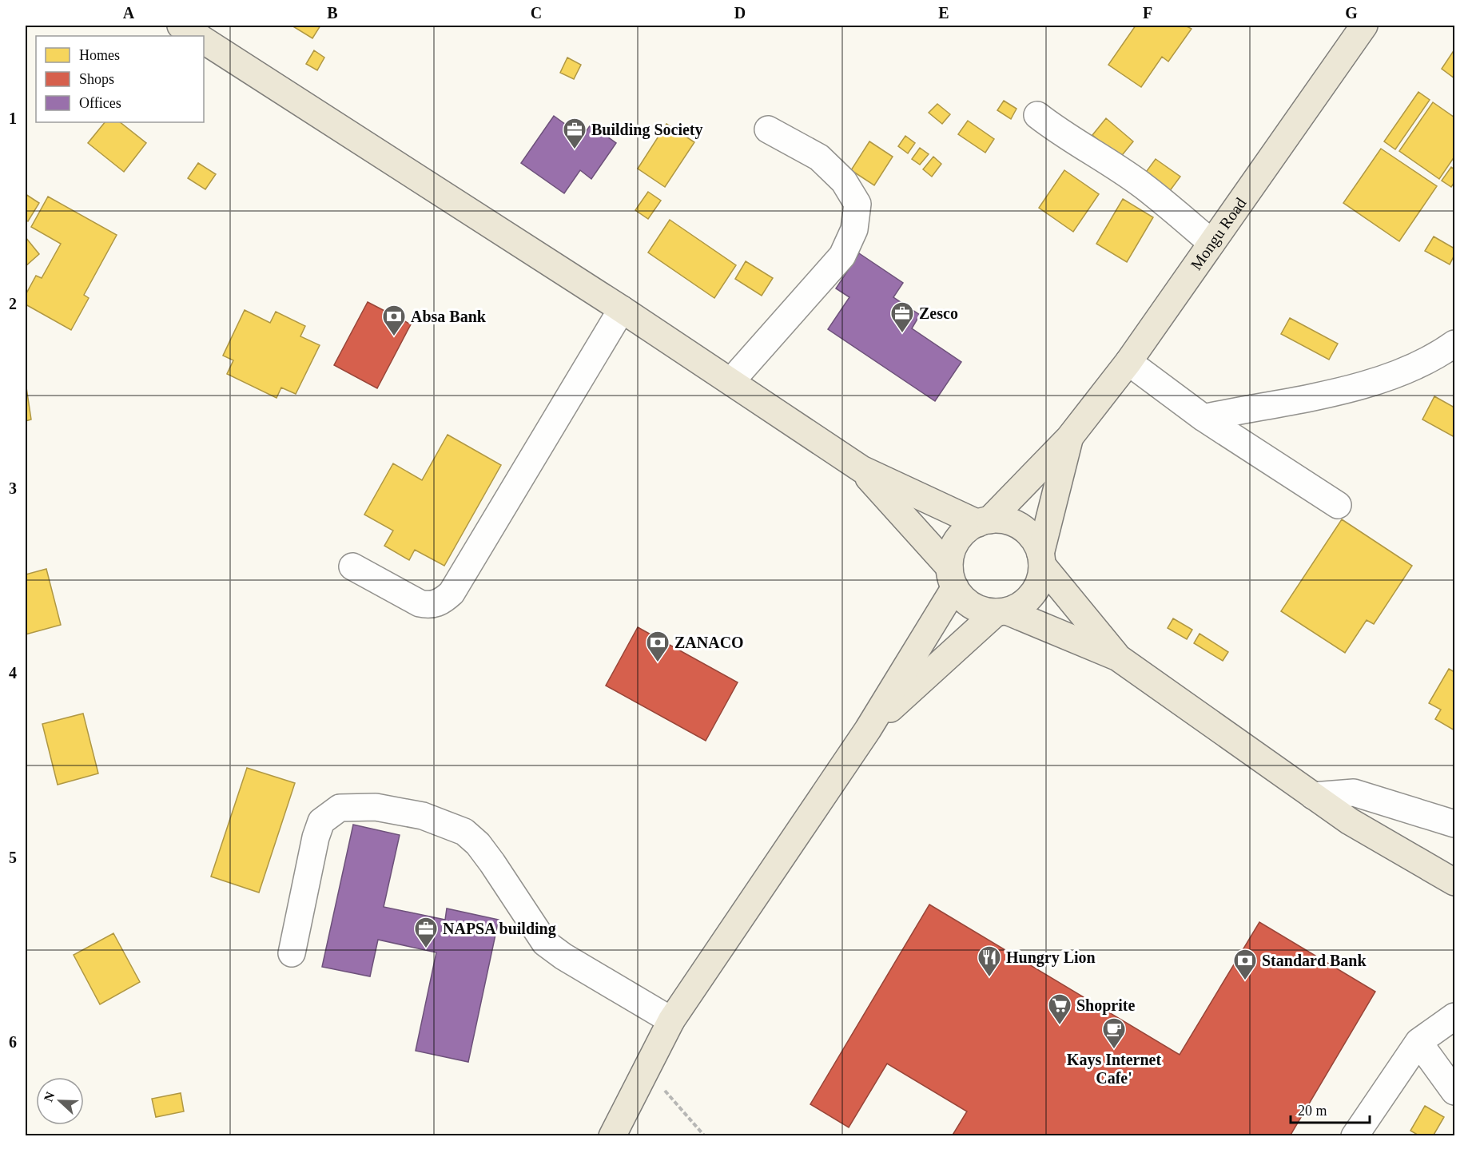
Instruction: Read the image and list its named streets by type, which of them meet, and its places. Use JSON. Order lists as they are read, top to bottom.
{
  "streets": {
    "main road": ["Mongu Road"]
  },
  "places": {
    "office": ["Building Society", "Zesco", "NAPSA building"],
    "bank": ["Absa Bank", "ZANACO", "Standard Bank"],
    "restaurant": ["Hungry Lion"],
    "supermarket": ["Shoprite"],
    "cafe": ["Kays Internet Cafe'"]
  },
  "legend": ["Homes", "Shops", "Offices"],
  "scale_bar": "20 m",
  "north": "left",
  "grid": {
    "columns": [
      "A",
      "B",
      "C",
      "D",
      "E",
      "F",
      "G"
    ],
    "rows": [
      "1",
      "2",
      "3",
      "4",
      "5",
      "6"
    ]
  }
}
